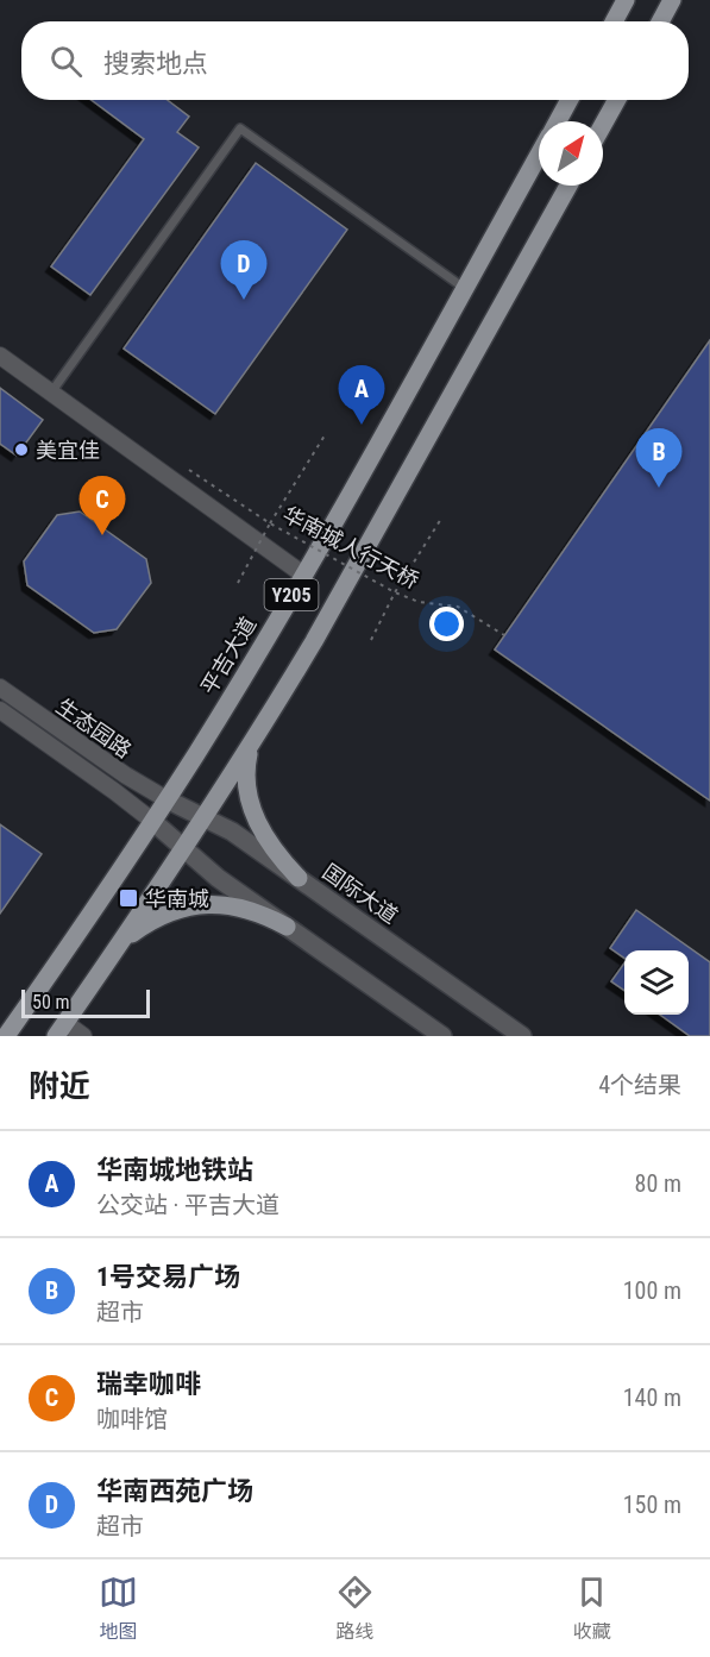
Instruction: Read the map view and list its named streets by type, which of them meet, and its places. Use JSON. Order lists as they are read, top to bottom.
{
  "streets": {
    "main road": ["Y205", "平吉大道"],
    "street": ["生态园路", "国际大道"],
    "path": ["华南城人行天桥"]
  },
  "crossings": [
    ["Y205", "国际大道"],
    ["平吉大道", "生态园路"],
    ["平吉大道", "国际大道"],
    ["生态园路", "国际大道"]
  ],
  "places": {
    "other": ["美宜佳"],
    "transit": ["华南城"]
  },
  "scale_bar": "50 m",
  "north": "top right",
  "page": {
    "search": "搜索地点",
    "pins": [
      "D",
      "A",
      "B",
      "C"
    ],
    "scale": "50 m",
    "heading": ["附近", "4个结果"],
    "list": [
      {
        "mark": "A",
        "name": "华南城地铁站",
        "note": "公交站 · 平吉大道",
        "value": "80 m"
      },
      {
        "mark": "B",
        "name": "1号交易广场",
        "note": "超市",
        "value": "100 m"
      },
      {
        "mark": "C",
        "name": "瑞幸咖啡",
        "note": "咖啡馆",
        "value": "140 m"
      },
      {
        "mark": "D",
        "name": "华南西苑广场",
        "note": "超市",
        "value": "150 m"
      }
    ],
    "nav": ["地图", "路线", "收藏"]
  }
}
